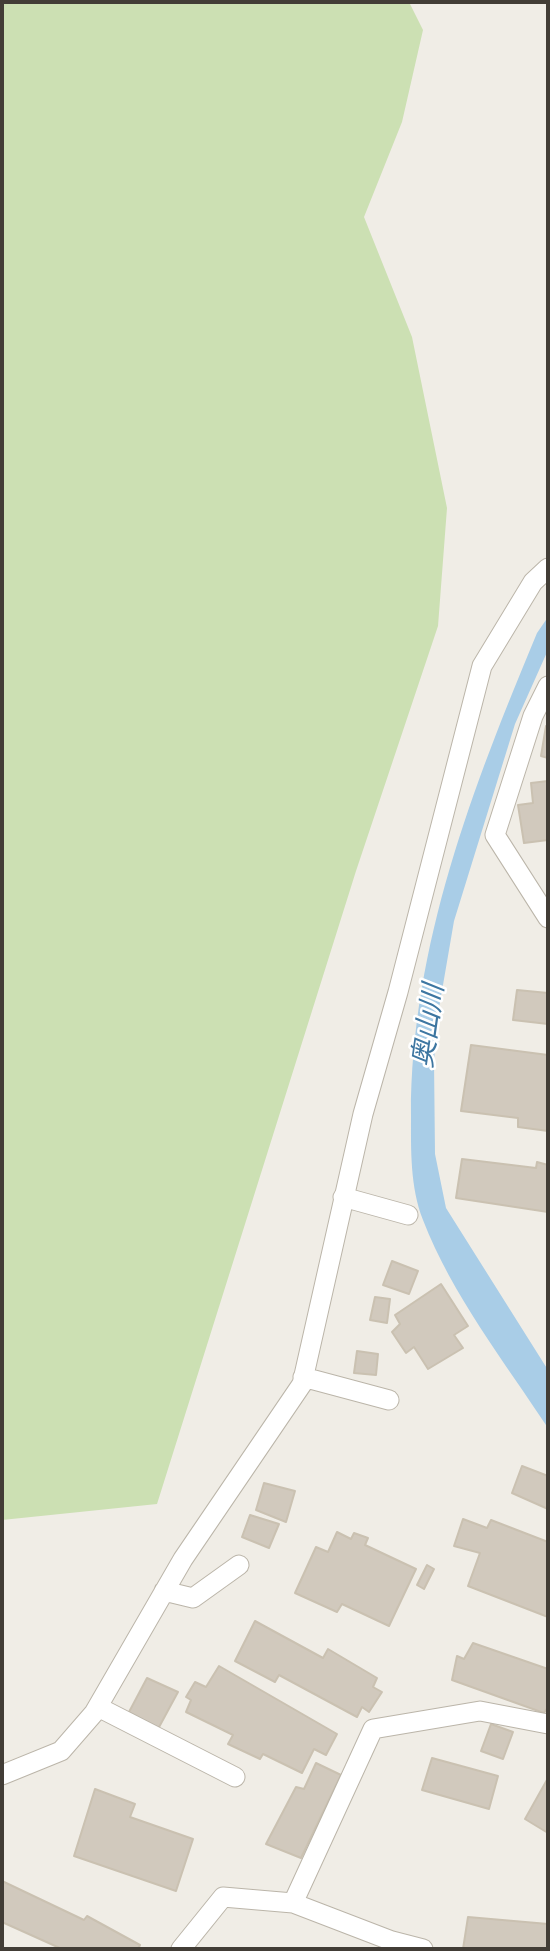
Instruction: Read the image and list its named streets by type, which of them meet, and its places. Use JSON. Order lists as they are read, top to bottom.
{
  "water": ["奥山川"]
}
